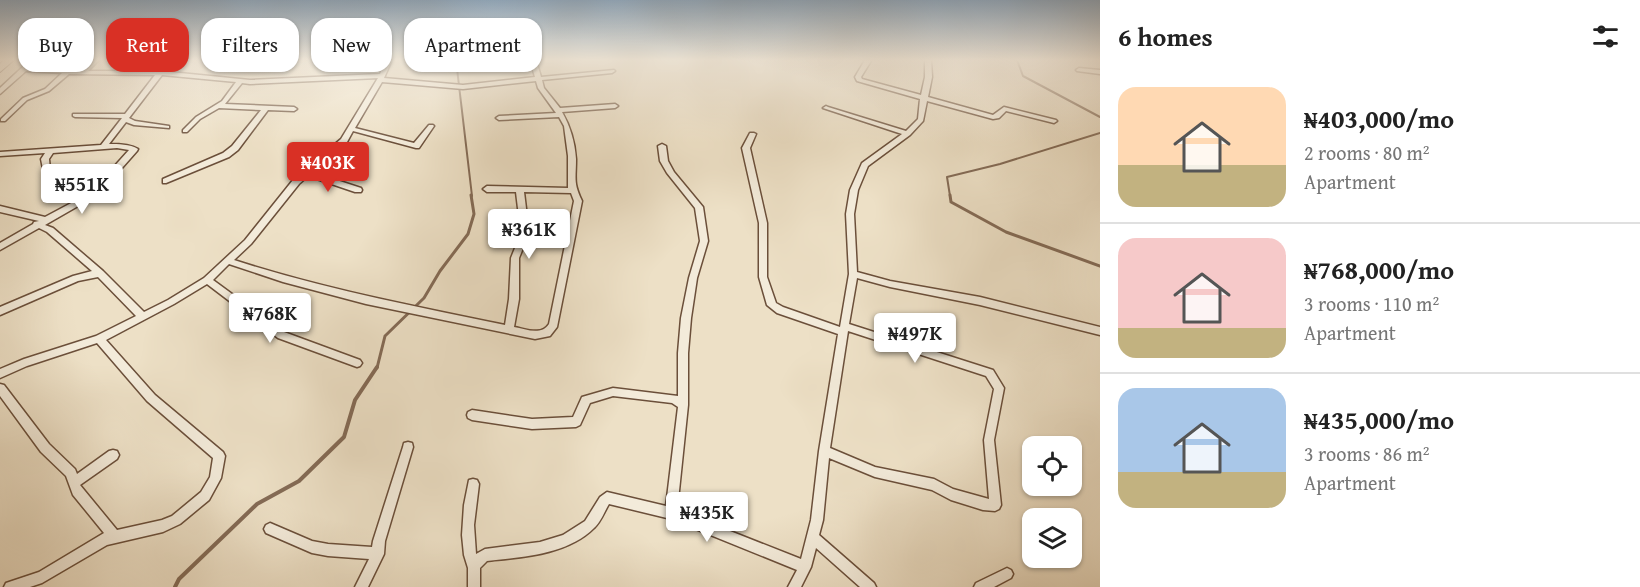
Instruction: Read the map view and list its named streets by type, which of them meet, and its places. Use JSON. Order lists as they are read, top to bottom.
{
  "page": {
    "heading": "6 homes",
    "chip": [
      "Buy",
      "Rent",
      "Filters",
      "New",
      "Apartment"
    ],
    "list": [
      {
        "name": "₦403,000/mo",
        "note": "2 rooms · 80 m² · Apartment"
      },
      {
        "name": "₦768,000/mo",
        "note": "3 rooms · 110 m² · Apartment"
      },
      {
        "name": "₦435,000/mo",
        "note": "3 rooms · 86 m² · Apartment"
      }
    ],
    "price": [
      "₦403K",
      "₦551K",
      "₦361K",
      "₦768K",
      "₦497K",
      "₦435K"
    ]
  }
}
